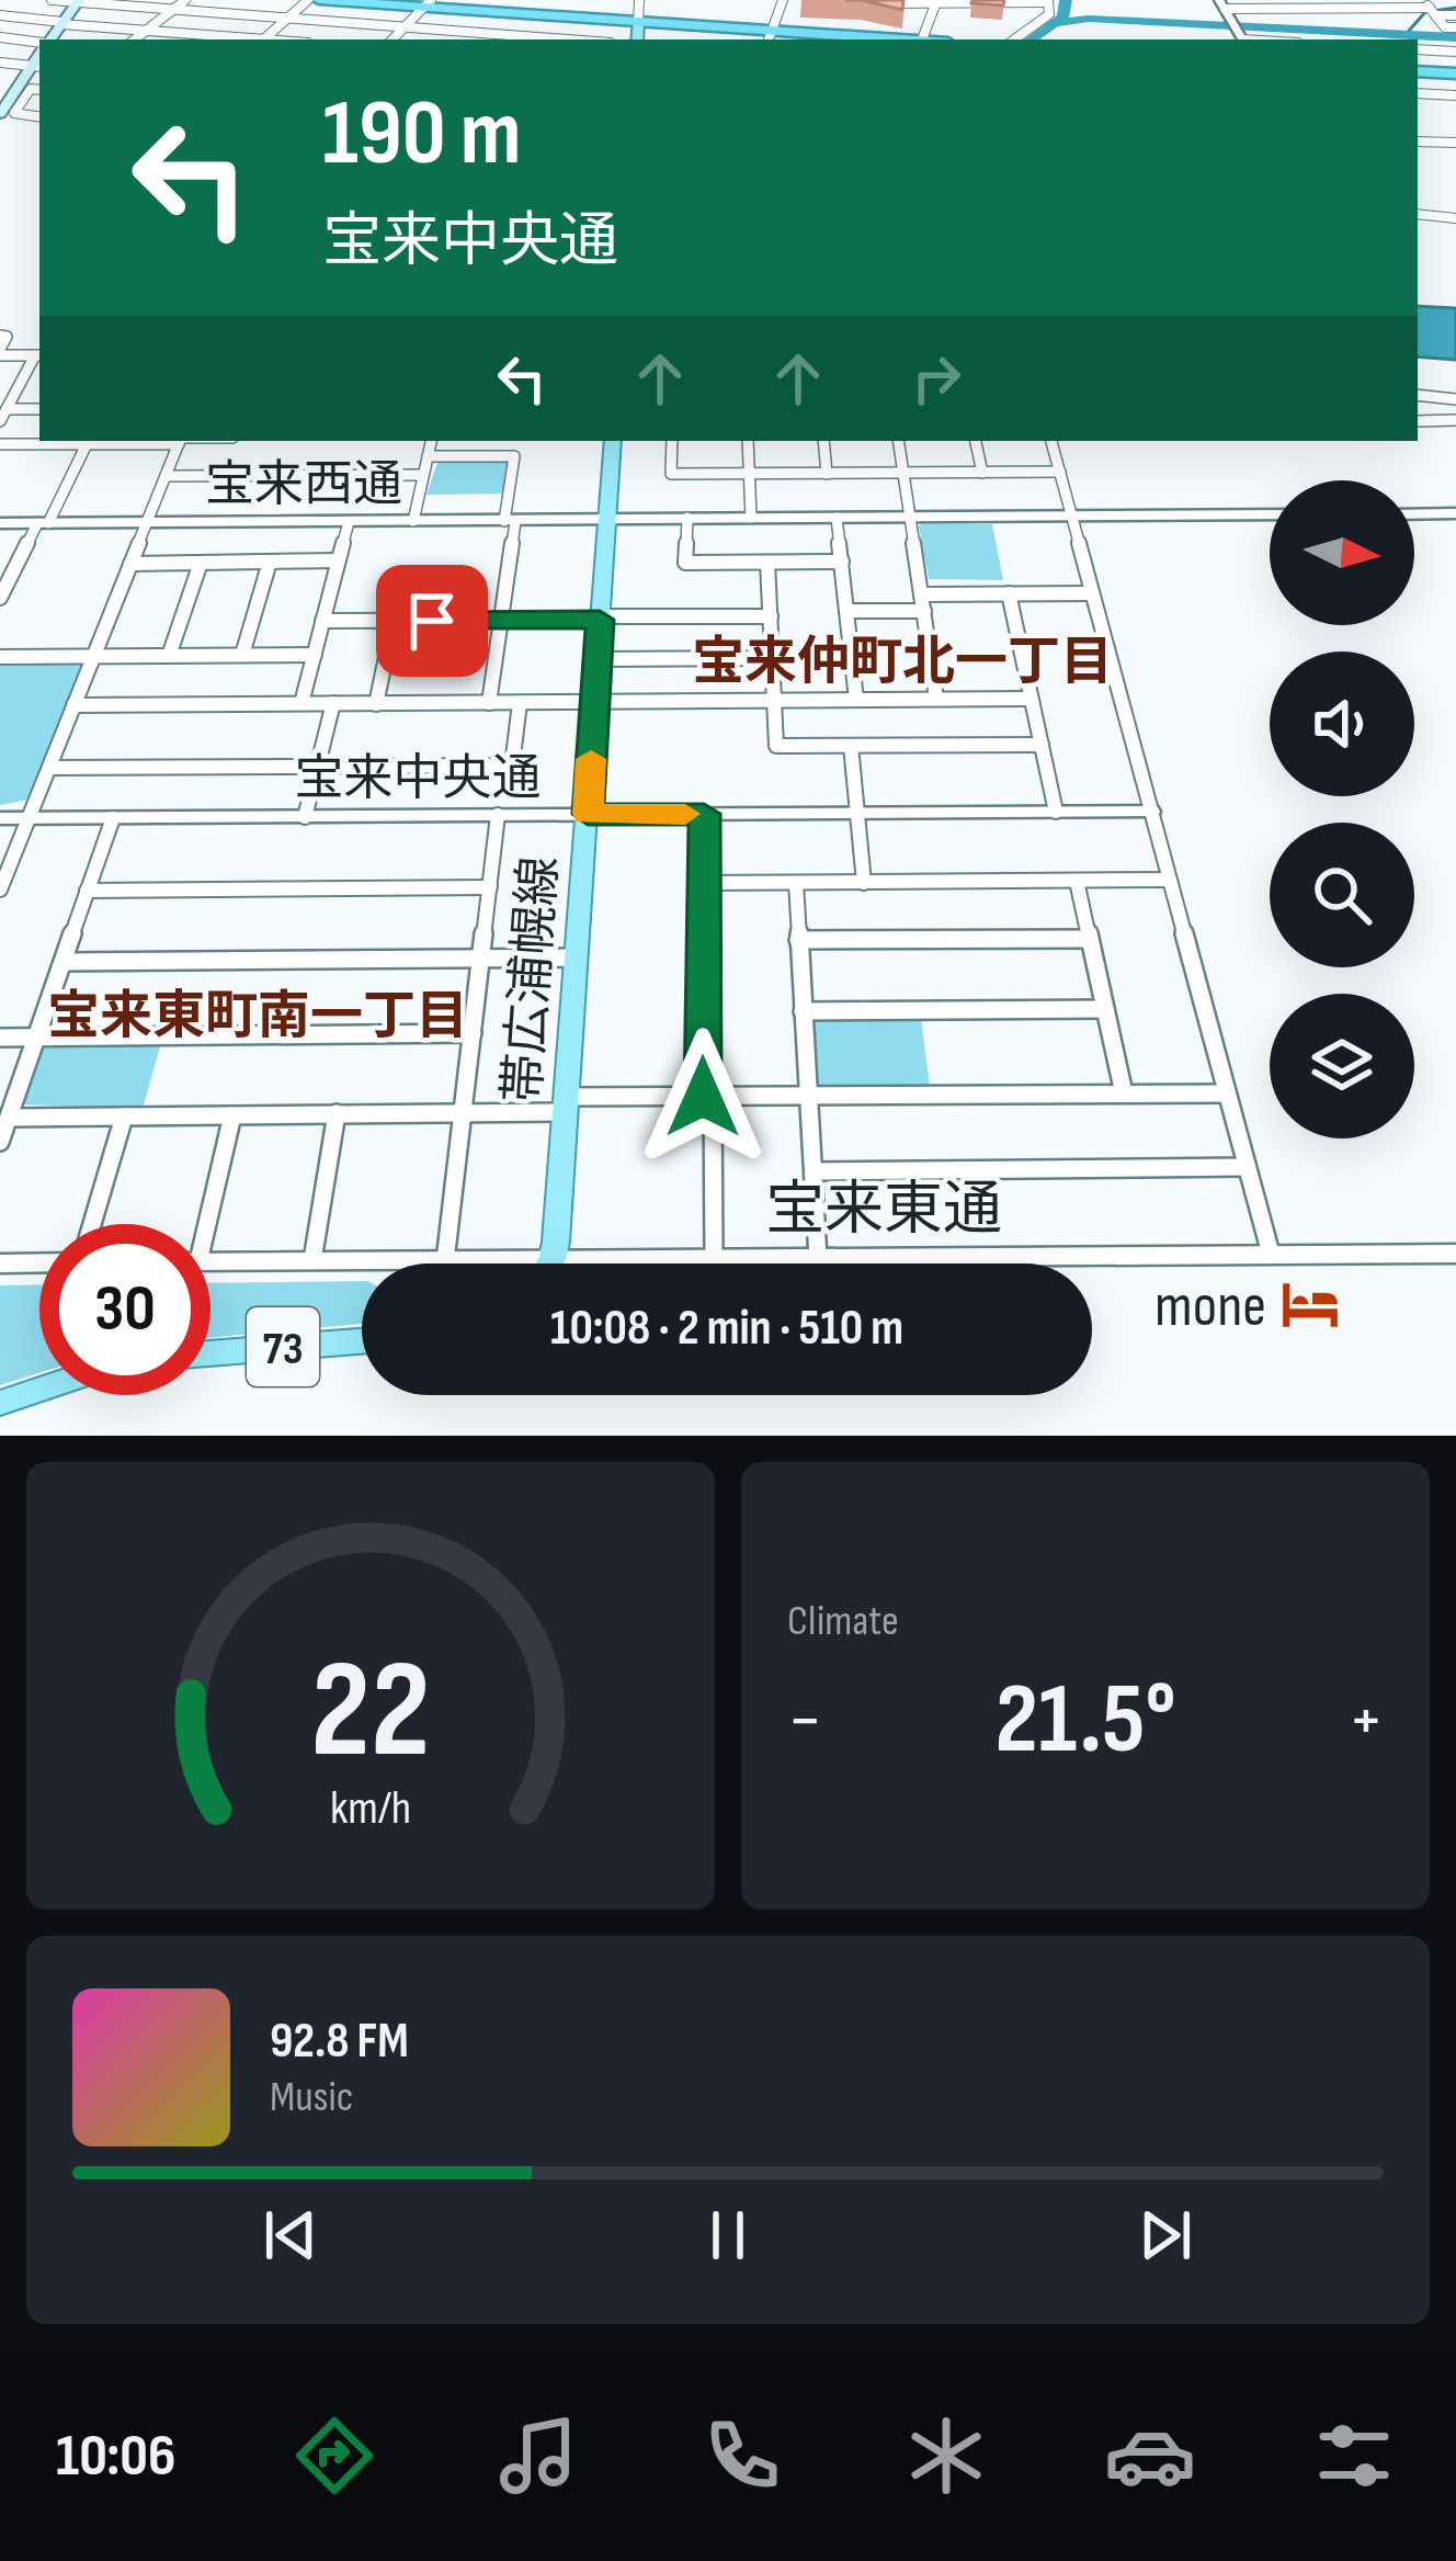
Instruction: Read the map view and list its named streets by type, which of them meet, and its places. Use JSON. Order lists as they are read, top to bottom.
{
  "streets": {
    "main road": ["帯広浦幌線", "73"],
    "street": ["宝来西通", "宝来中央通", "宝来東通"]
  },
  "crossings": [
    ["宝来西通", "帯広浦幌線"],
    ["宝来中央通", "帯広浦幌線"],
    ["帯広浦幌線", "宝来東通"]
  ],
  "districts": ["宝来仲町北一丁目", "宝来東町南一丁目"],
  "places": {
    "hotel": ["mone"]
  },
  "north": "right",
  "page": {
    "turn": ["190 m", "宝来中央通"],
    "limit": "30",
    "trip": "10:08 · 2 min · 510 m",
    "tile": "Climate",
    "heat": ["−", "21.5°", "+"],
    "song": ["92.8 FM", "Music"],
    "tabs": "10:06",
    "gauge": ["22", "km/h"]
  }
}
